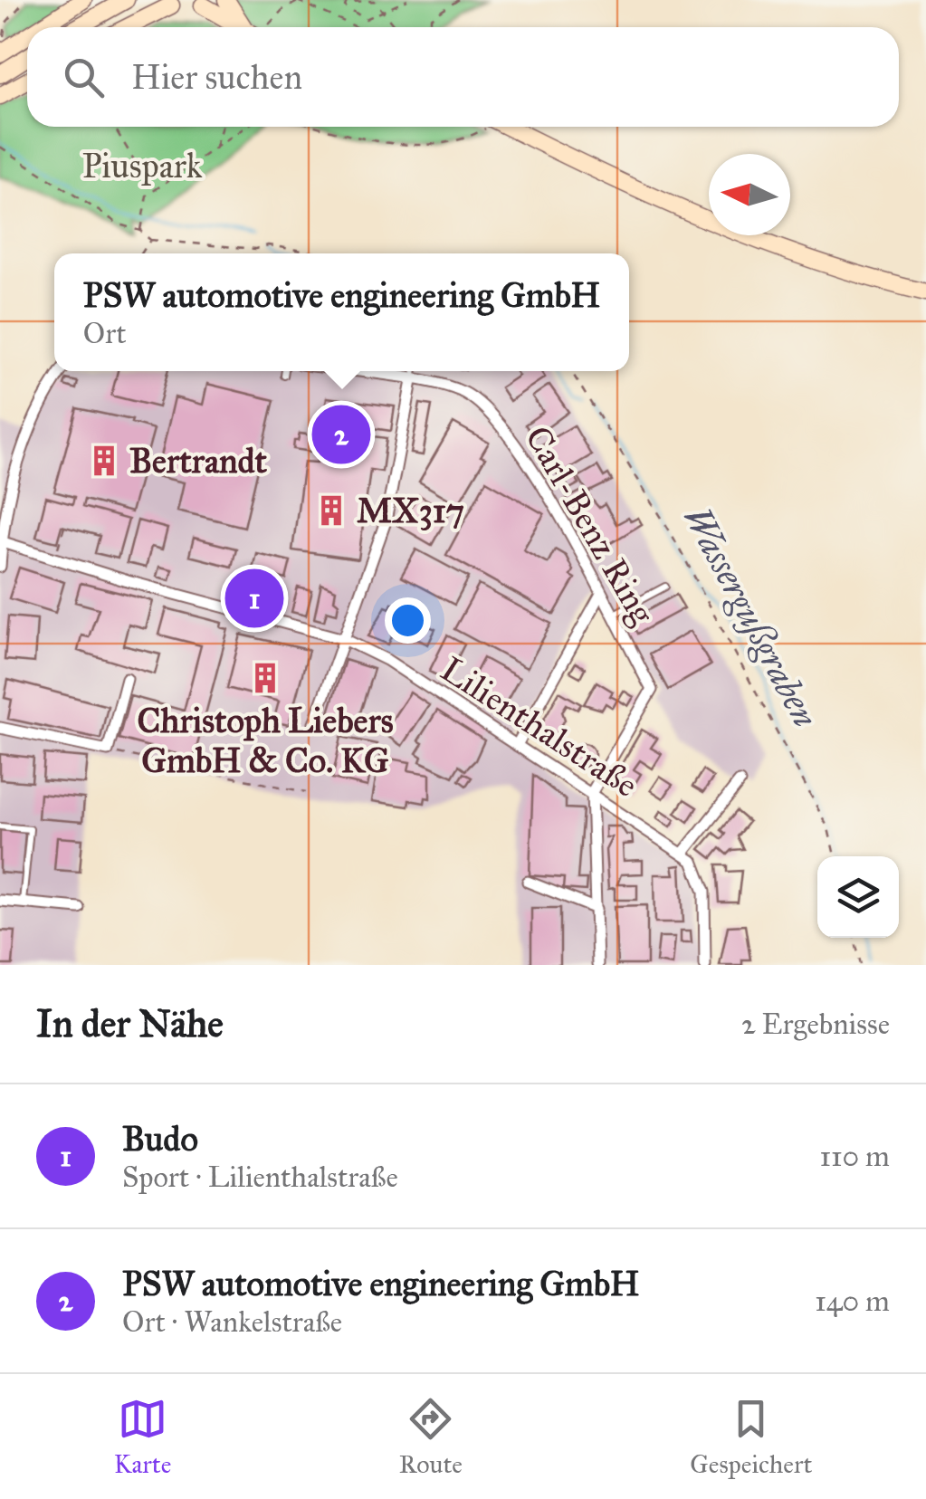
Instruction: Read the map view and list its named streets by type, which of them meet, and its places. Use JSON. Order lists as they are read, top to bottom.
{
  "streets": {
    "street": ["Carl-Benz Ring", "Lilienthalstraße"]
  },
  "crossings": [
    ["Carl-Benz Ring", "Lilienthalstraße"]
  ],
  "water": ["Wassergußgraben"],
  "parks": ["Piuspark"],
  "places": {
    "building": ["Bertrandt", "MX317", "Christoph Liebers GmbH & Co. KG"]
  },
  "north": "left",
  "page": {
    "search": "Hier suchen",
    "popup": ["PSW automotive engineering GmbH", "Ort"],
    "pins": ["2", "1"],
    "heading": ["In der Nähe", "2 Ergebnisse"],
    "list": [
      {
        "mark": "1",
        "name": "Budo",
        "note": "Sport · Lilienthalstraße",
        "value": "110 m"
      },
      {
        "mark": "2",
        "name": "PSW automotive engineering GmbH",
        "note": "Ort · Wankelstraße",
        "value": "140 m"
      }
    ],
    "nav": ["Karte", "Route", "Gespeichert"]
  }
}
